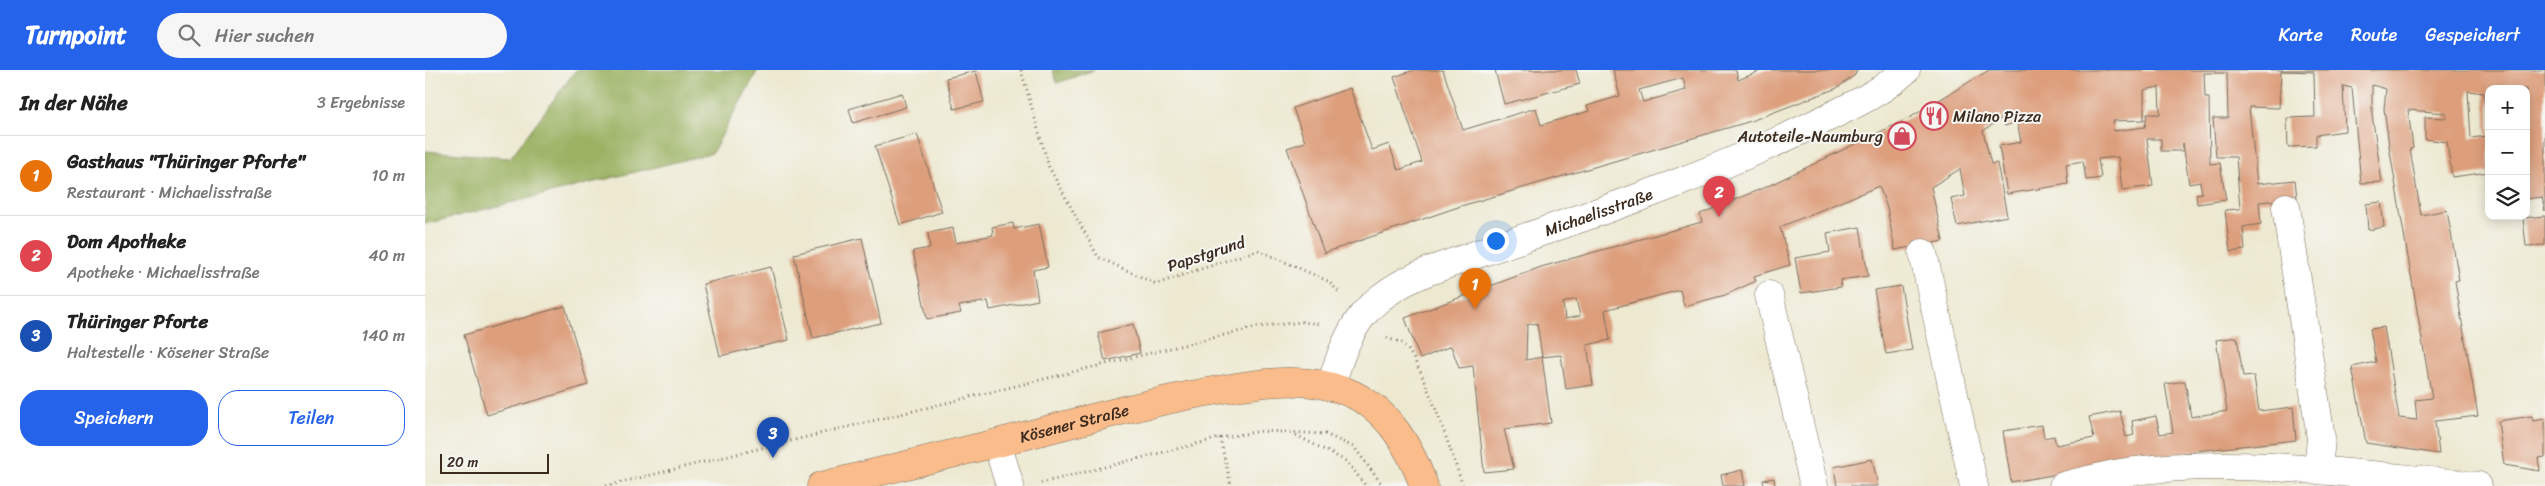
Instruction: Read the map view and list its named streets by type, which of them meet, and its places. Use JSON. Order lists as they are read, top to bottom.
{
  "streets": {
    "main road": ["Kösener Straße"],
    "street": ["Michaelisstraße"],
    "path": ["Papstgrund"]
  },
  "crossings": [
    ["Michaelisstraße", "Papstgrund"],
    ["Michaelisstraße", "Kösener Straße"]
  ],
  "places": {
    "restaurant": ["Milano Pizza"],
    "shop": ["Autoteile-Naumburg"]
  },
  "scale_bar": "20 m",
  "page": {
    "header": "Turnpoint",
    "search": "Hier suchen",
    "nav": ["Karte", "Route", "Gespeichert"],
    "heading": ["In der Nähe", "3 Ergebnisse"],
    "map_buttons": ["+", "−"],
    "list": [
      {
        "mark": "1",
        "name": "Gasthaus \"Thüringer Pforte\"",
        "note": "Restaurant · Michaelisstraße",
        "value": "10 m"
      },
      {
        "mark": "2",
        "name": "Dom Apotheke",
        "note": "Apotheke · Michaelisstraße",
        "value": "40 m"
      },
      {
        "mark": "3",
        "name": "Thüringer Pforte",
        "note": "Haltestelle · Kösener Straße",
        "value": "140 m"
      }
    ],
    "pins": ["2", "1", "3"],
    "buttons": ["Speichern", "Teilen"],
    "scale": "20 m"
  }
}
